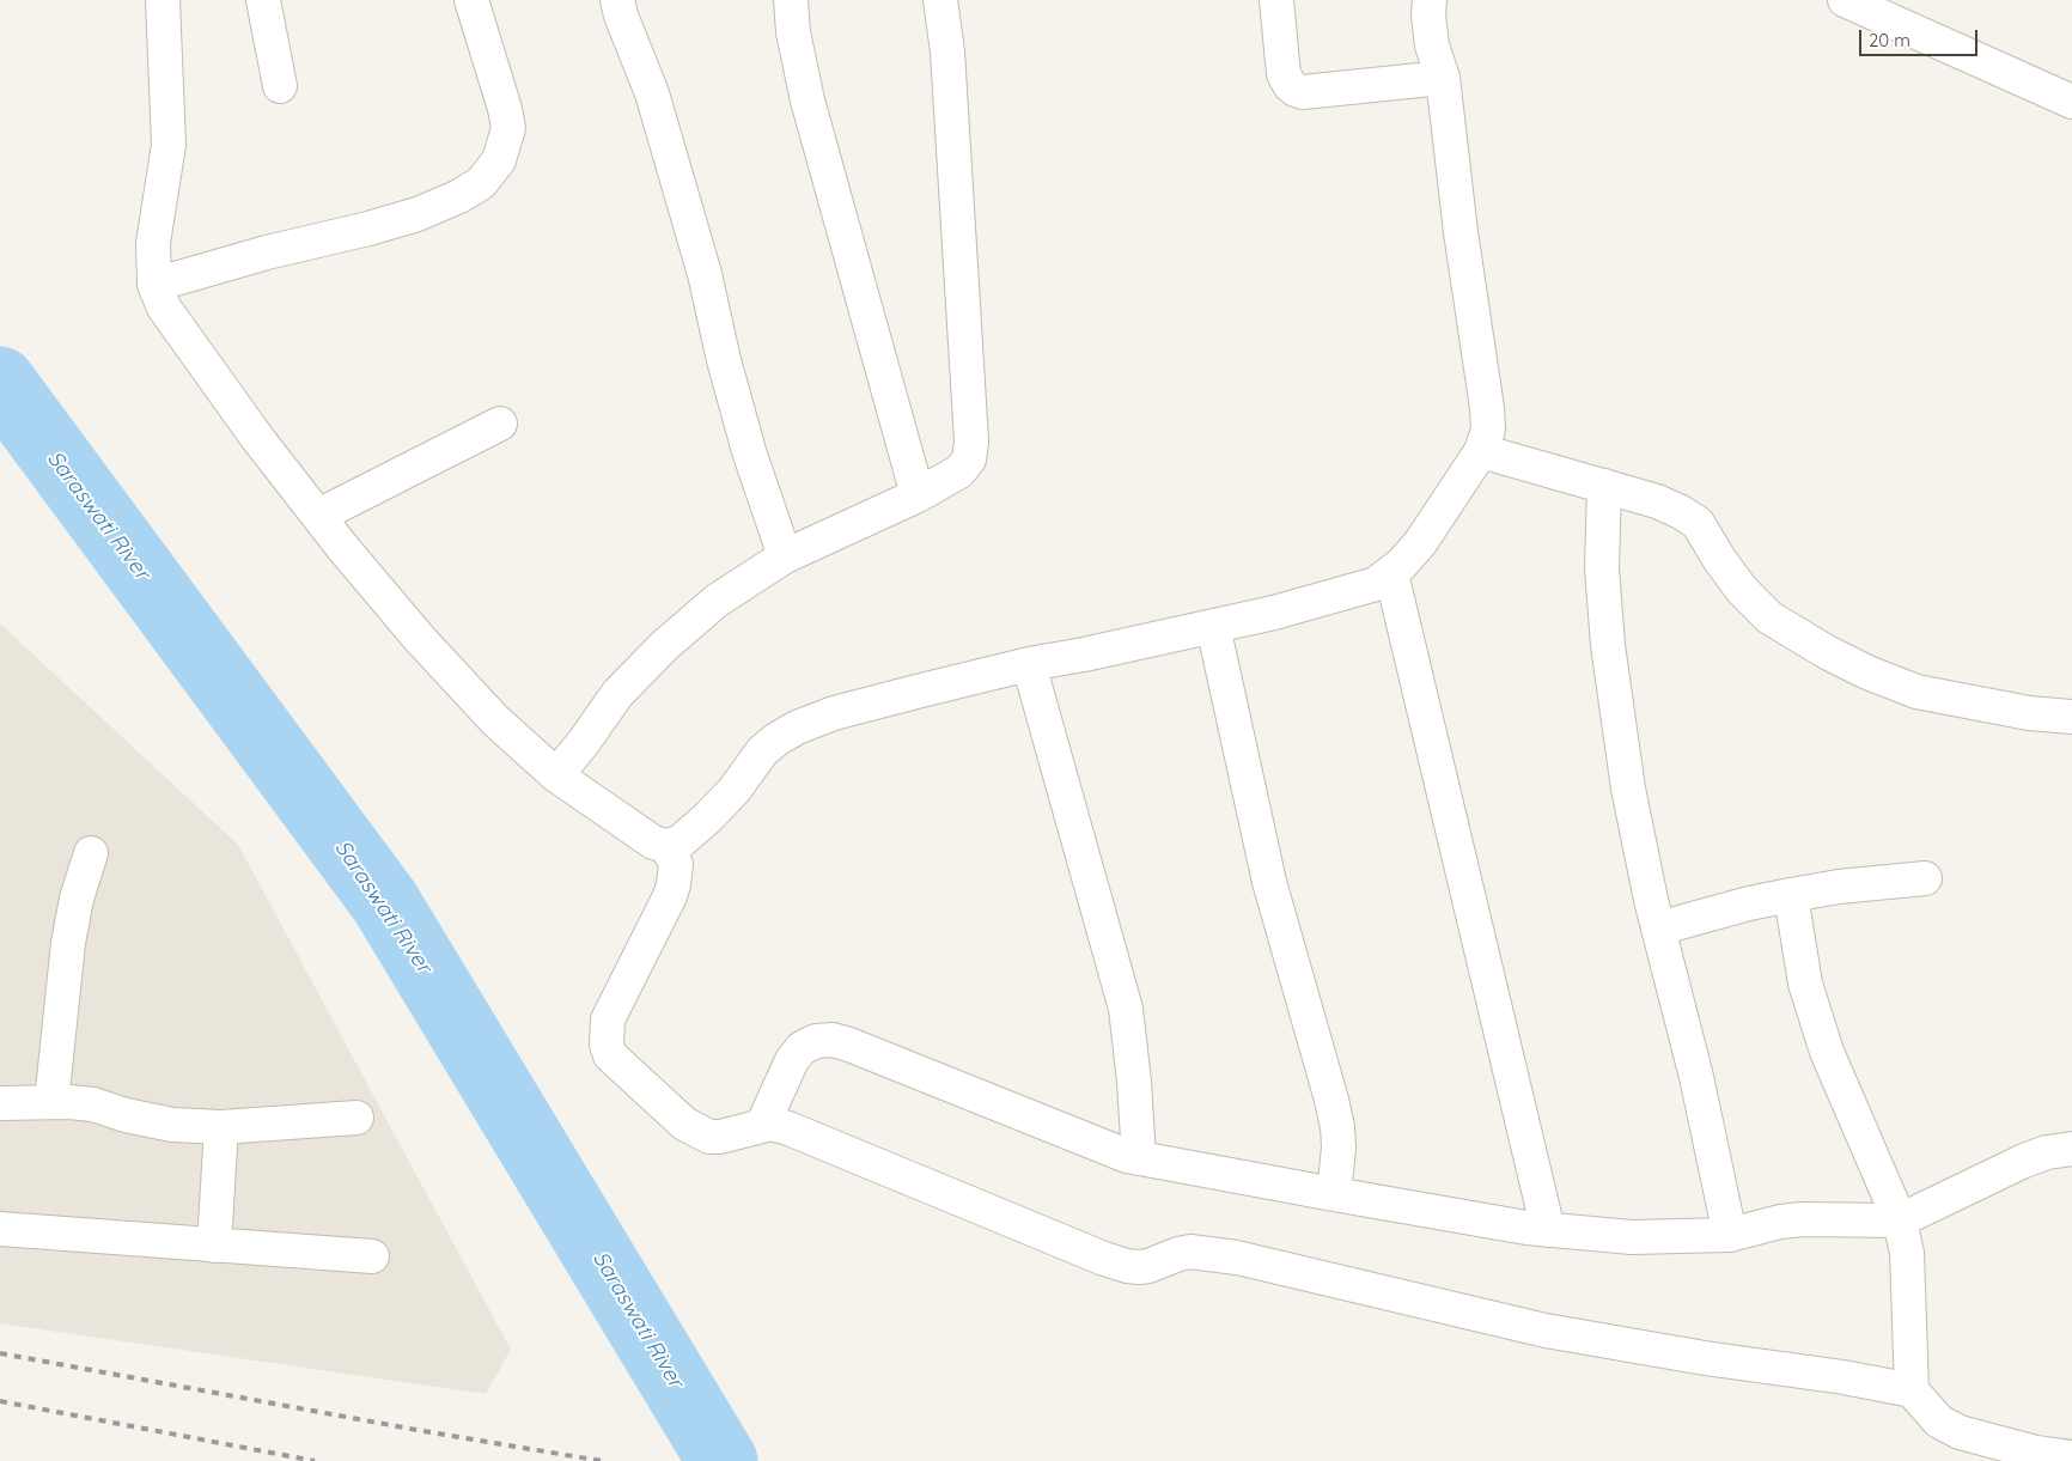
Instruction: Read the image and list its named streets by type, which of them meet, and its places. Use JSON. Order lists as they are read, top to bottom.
{
  "water": ["Saraswati River"],
  "scale_bar": "20 m"
}
